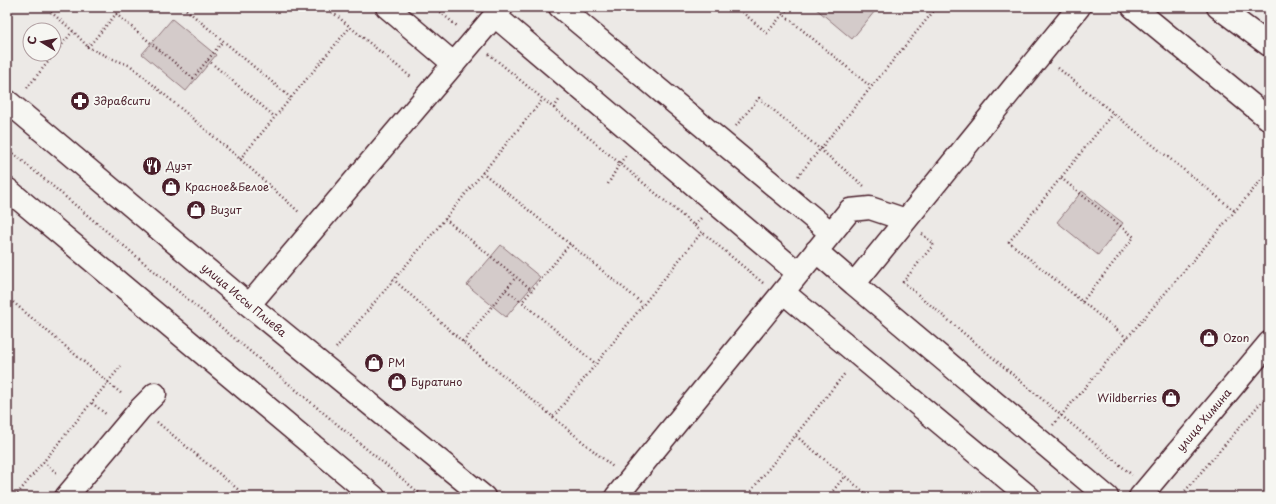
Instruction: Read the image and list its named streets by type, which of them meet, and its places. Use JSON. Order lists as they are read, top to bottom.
{
  "streets": {
    "street": ["улица Иссы Плиева", "улица Химина"]
  },
  "places": {
    "pharmacy": ["Здравсити"],
    "restaurant": ["Дуэт"],
    "shop": [
      "Красное&Белое",
      "Визит",
      "Ozon",
      "PM",
      "Буратино",
      "Wildberries"
    ]
  },
  "north": "left"
}
